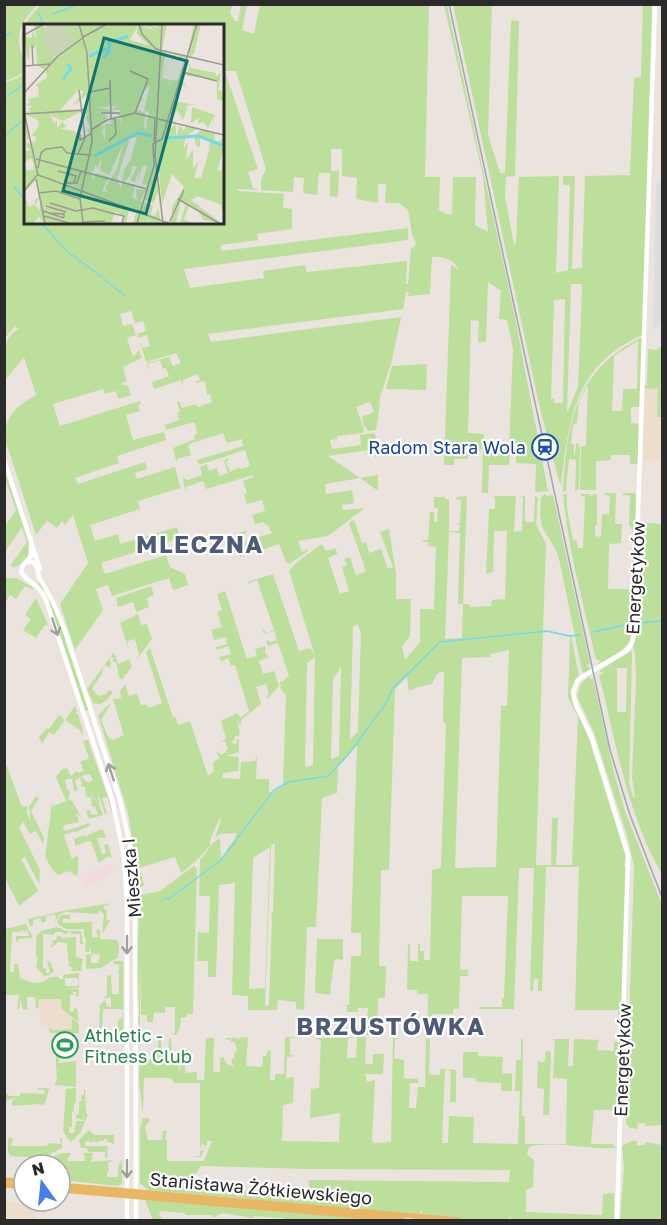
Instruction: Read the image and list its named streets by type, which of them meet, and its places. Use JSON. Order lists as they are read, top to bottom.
{
  "streets": {
    "main road": ["Stanisława Żółkiewskiego"],
    "street": ["Energetyków", "Mieszka I"]
  },
  "crossings": [
    ["Mieszka I", "Stanisława Żółkiewskiego"]
  ],
  "districts": ["MLECZNA", "BRZUSTÓWKA"],
  "places": {
    "station": ["Radom Stara Wola"],
    "sports": ["Athletic - Fitness Club"]
  },
  "north": "top"
}
